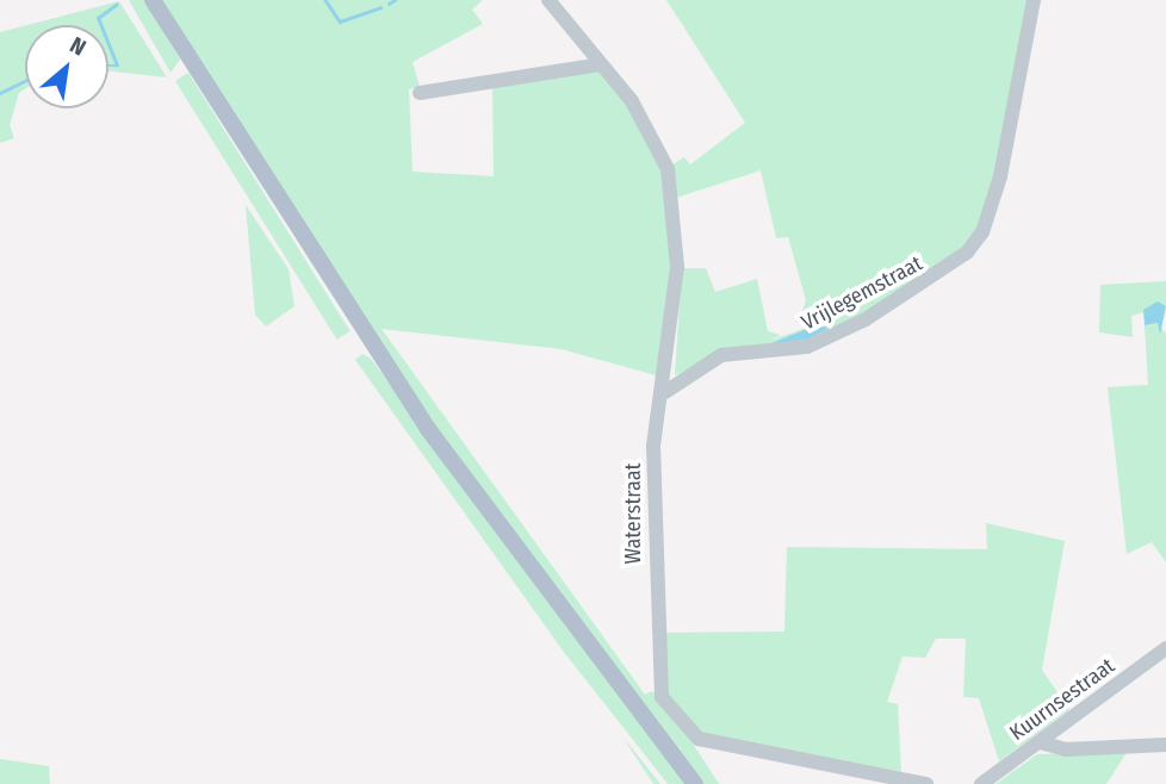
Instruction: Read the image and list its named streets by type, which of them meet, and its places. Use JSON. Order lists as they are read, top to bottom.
{
  "streets": {
    "street": ["Vrijlegemstraat", "Waterstraat", "Kuurnsestraat"]
  },
  "crossings": [
    ["Vrijlegemstraat", "Waterstraat"]
  ],
  "north": "top right"
}
